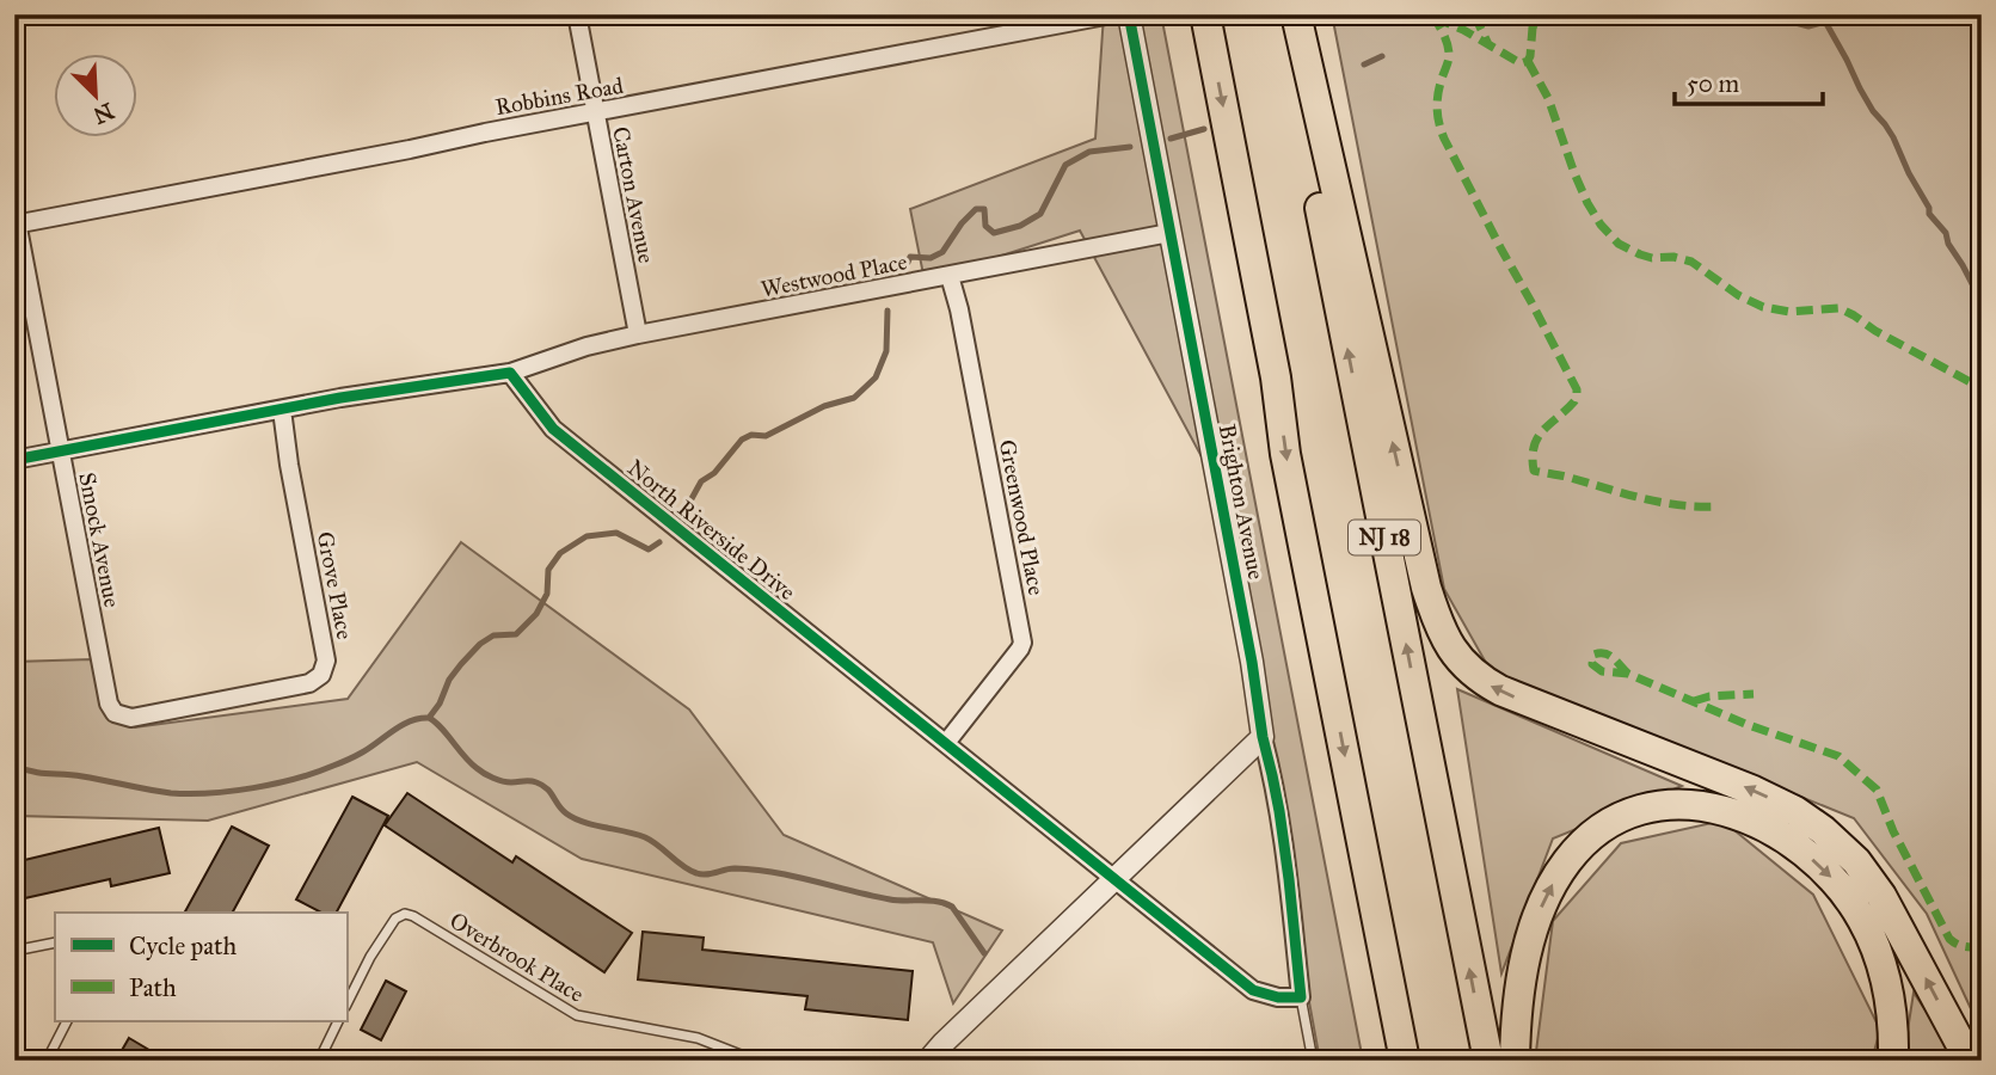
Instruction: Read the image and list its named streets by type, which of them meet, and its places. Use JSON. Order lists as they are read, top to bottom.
{
  "streets": {
    "highway": ["NJ 18"],
    "street": [
      "Robbins Road",
      "Carton Avenue",
      "Westwood Place",
      "Brighton Avenue",
      "Greenwood Place",
      "North Riverside Drive",
      "Smock Avenue",
      "Grove Place"
    ],
    "lane": ["Overbrook Place"]
  },
  "crossings": [
    ["Robbins Road", "Carton Avenue"],
    ["Robbins Road", "Smock Avenue"],
    ["Carton Avenue", "Westwood Place"],
    ["Westwood Place", "Brighton Avenue"],
    ["Westwood Place", "Greenwood Place"],
    ["Westwood Place", "North Riverside Drive"],
    ["Brighton Avenue", "North Riverside Drive"],
    ["Greenwood Place", "North Riverside Drive"],
    ["Smock Avenue", "Grove Place"]
  ],
  "legend": ["Cycle path", "Path"],
  "scale_bar": "50 m",
  "north": "bottom right"
}
